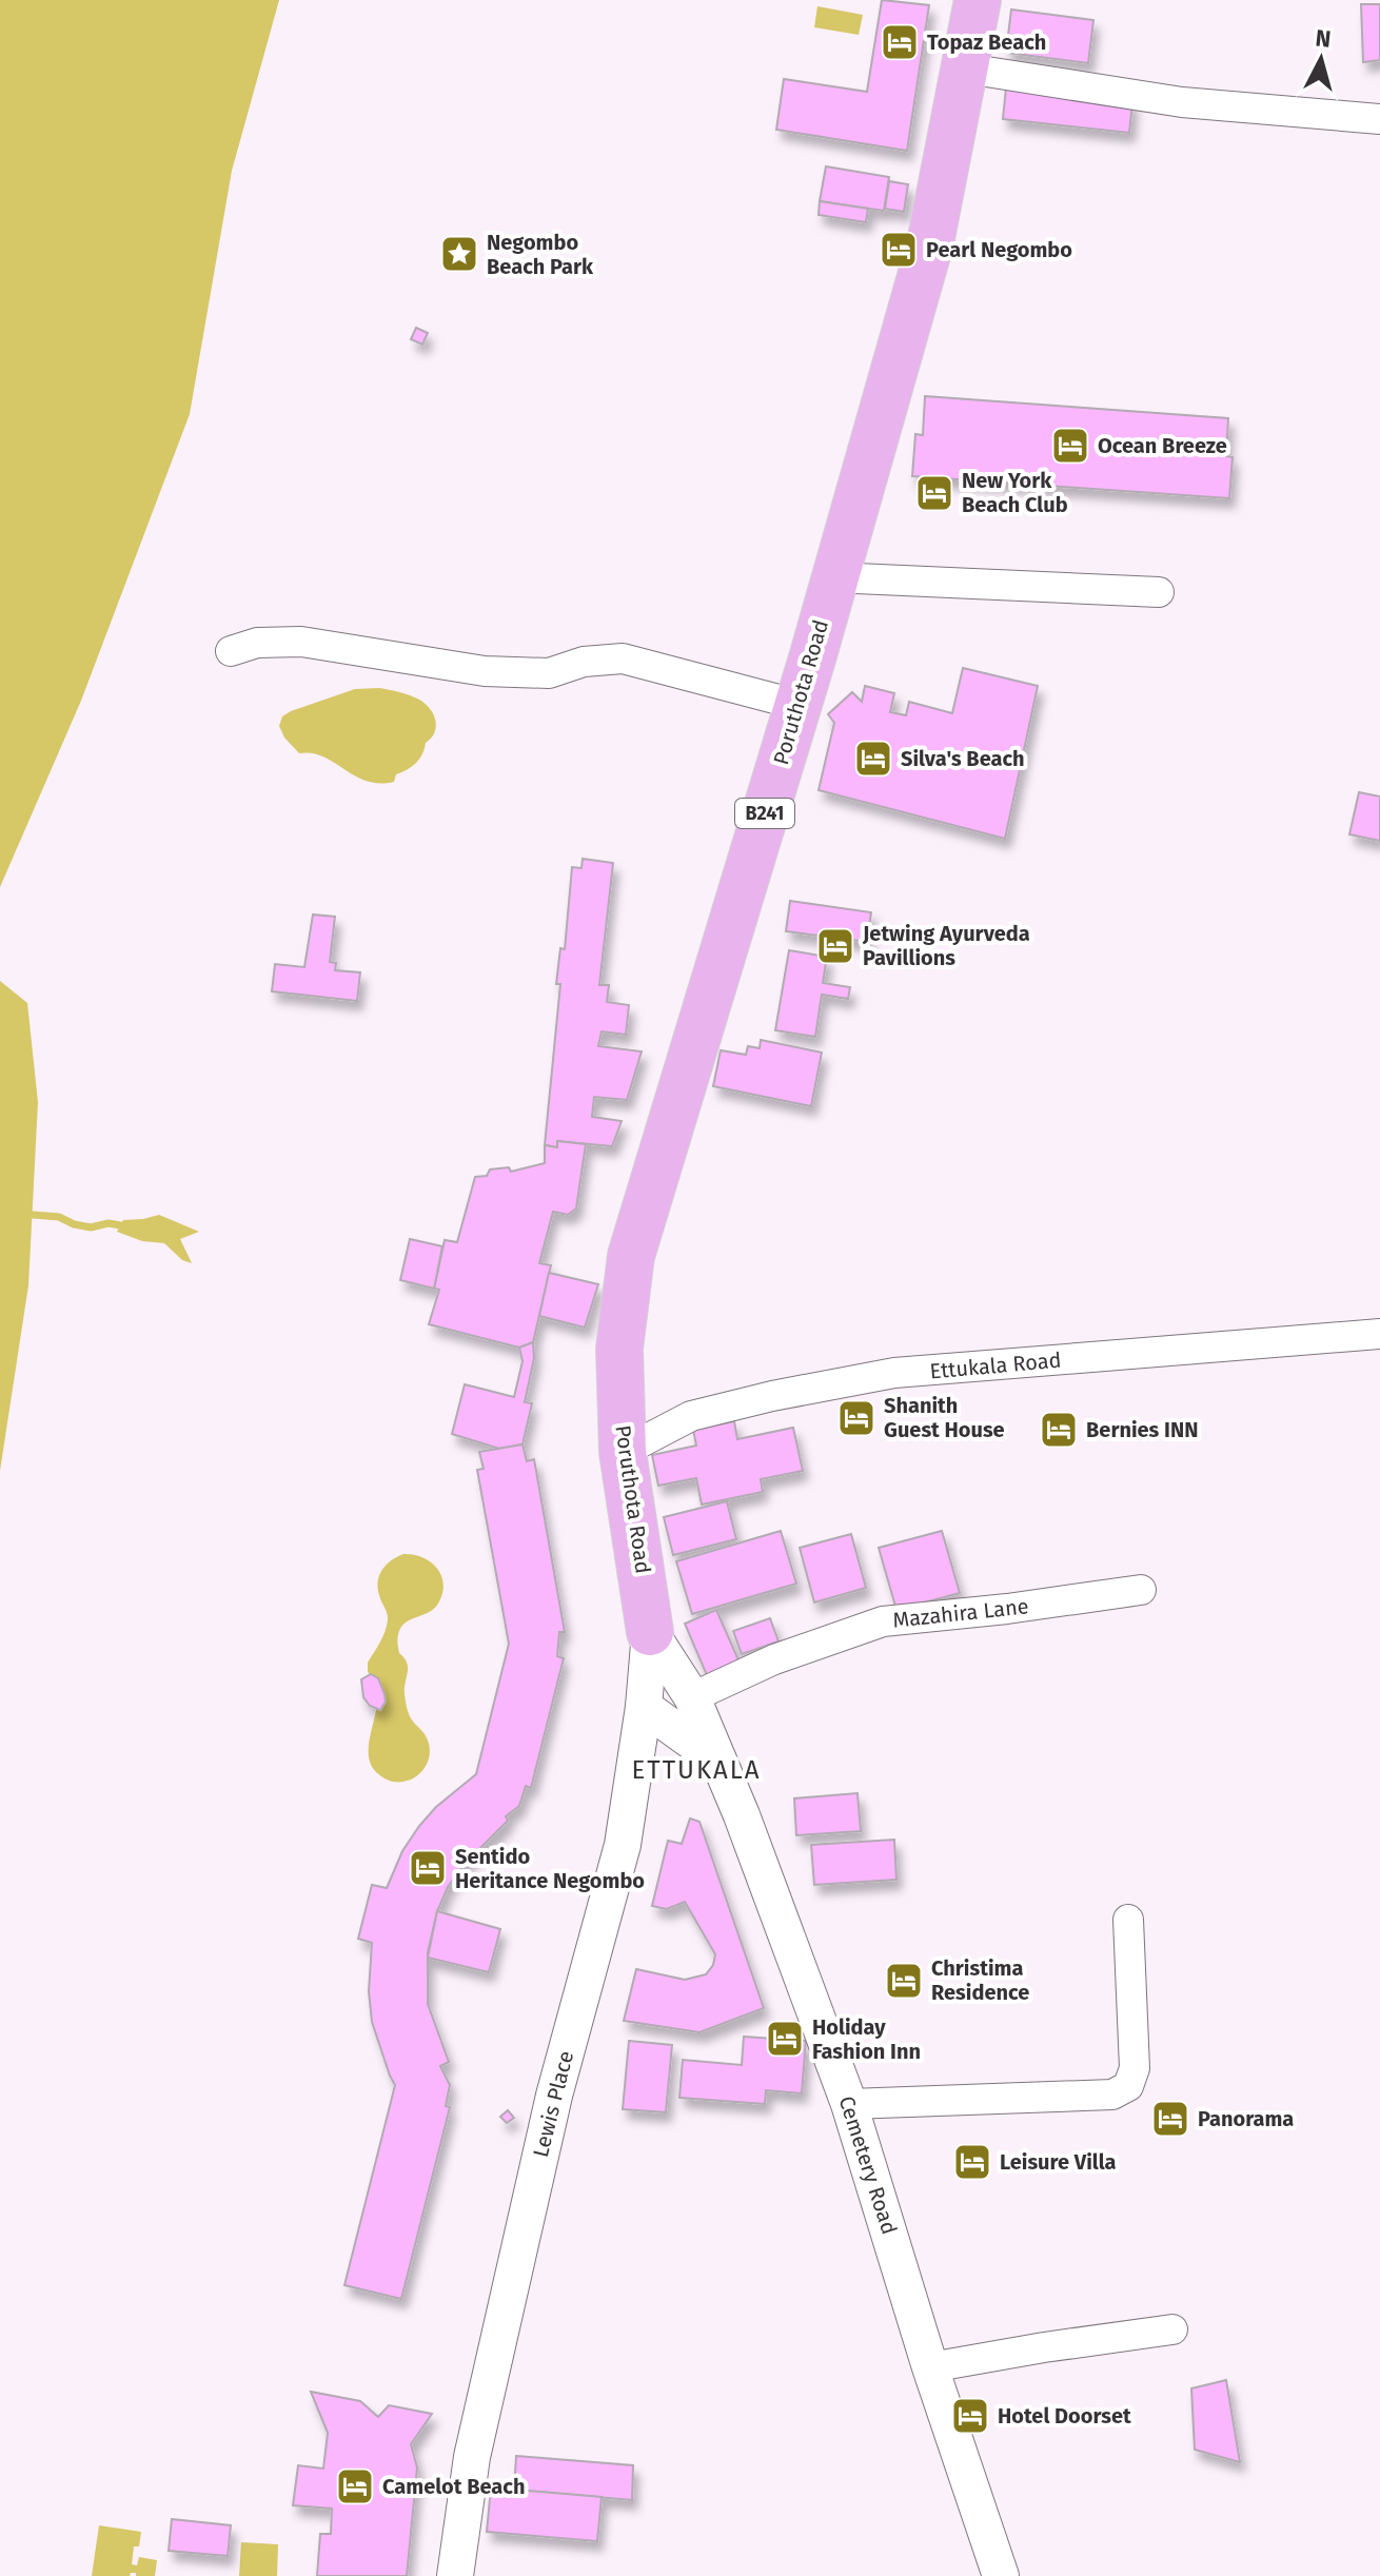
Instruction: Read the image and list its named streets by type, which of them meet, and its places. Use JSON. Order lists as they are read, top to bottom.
{
  "streets": {
    "main road": ["Poruthota Road", "B241"],
    "street": [
      "Ettukala Road",
      "Mazahira Lane",
      "Lewis Place",
      "Cemetery Road"
    ]
  },
  "crossings": [
    ["Poruthota Road", "Ettukala Road"],
    ["Poruthota Road", "Lewis Place"],
    ["Poruthota Road", "Cemetery Road"],
    ["Mazahira Lane", "Cemetery Road"],
    ["Lewis Place", "Cemetery Road"]
  ],
  "districts": ["ETTUKALA"],
  "places": {
    "hotel": [
      "Topaz Beach",
      "Pearl Negombo",
      "Ocean Breeze",
      "New York Beach Club",
      "Silva's Beach",
      "Jetwing Ayurveda Pavillions",
      "Shanith Guest House",
      "Bernies INN",
      "Sentido Heritance Negombo",
      "Christima Residence",
      "Holiday Fashion Inn",
      "Panorama",
      "Leisure Villa",
      "Hotel Doorset",
      "Camelot Beach"
    ],
    "place": ["Negombo Beach Park"]
  },
  "north": "top"
}
